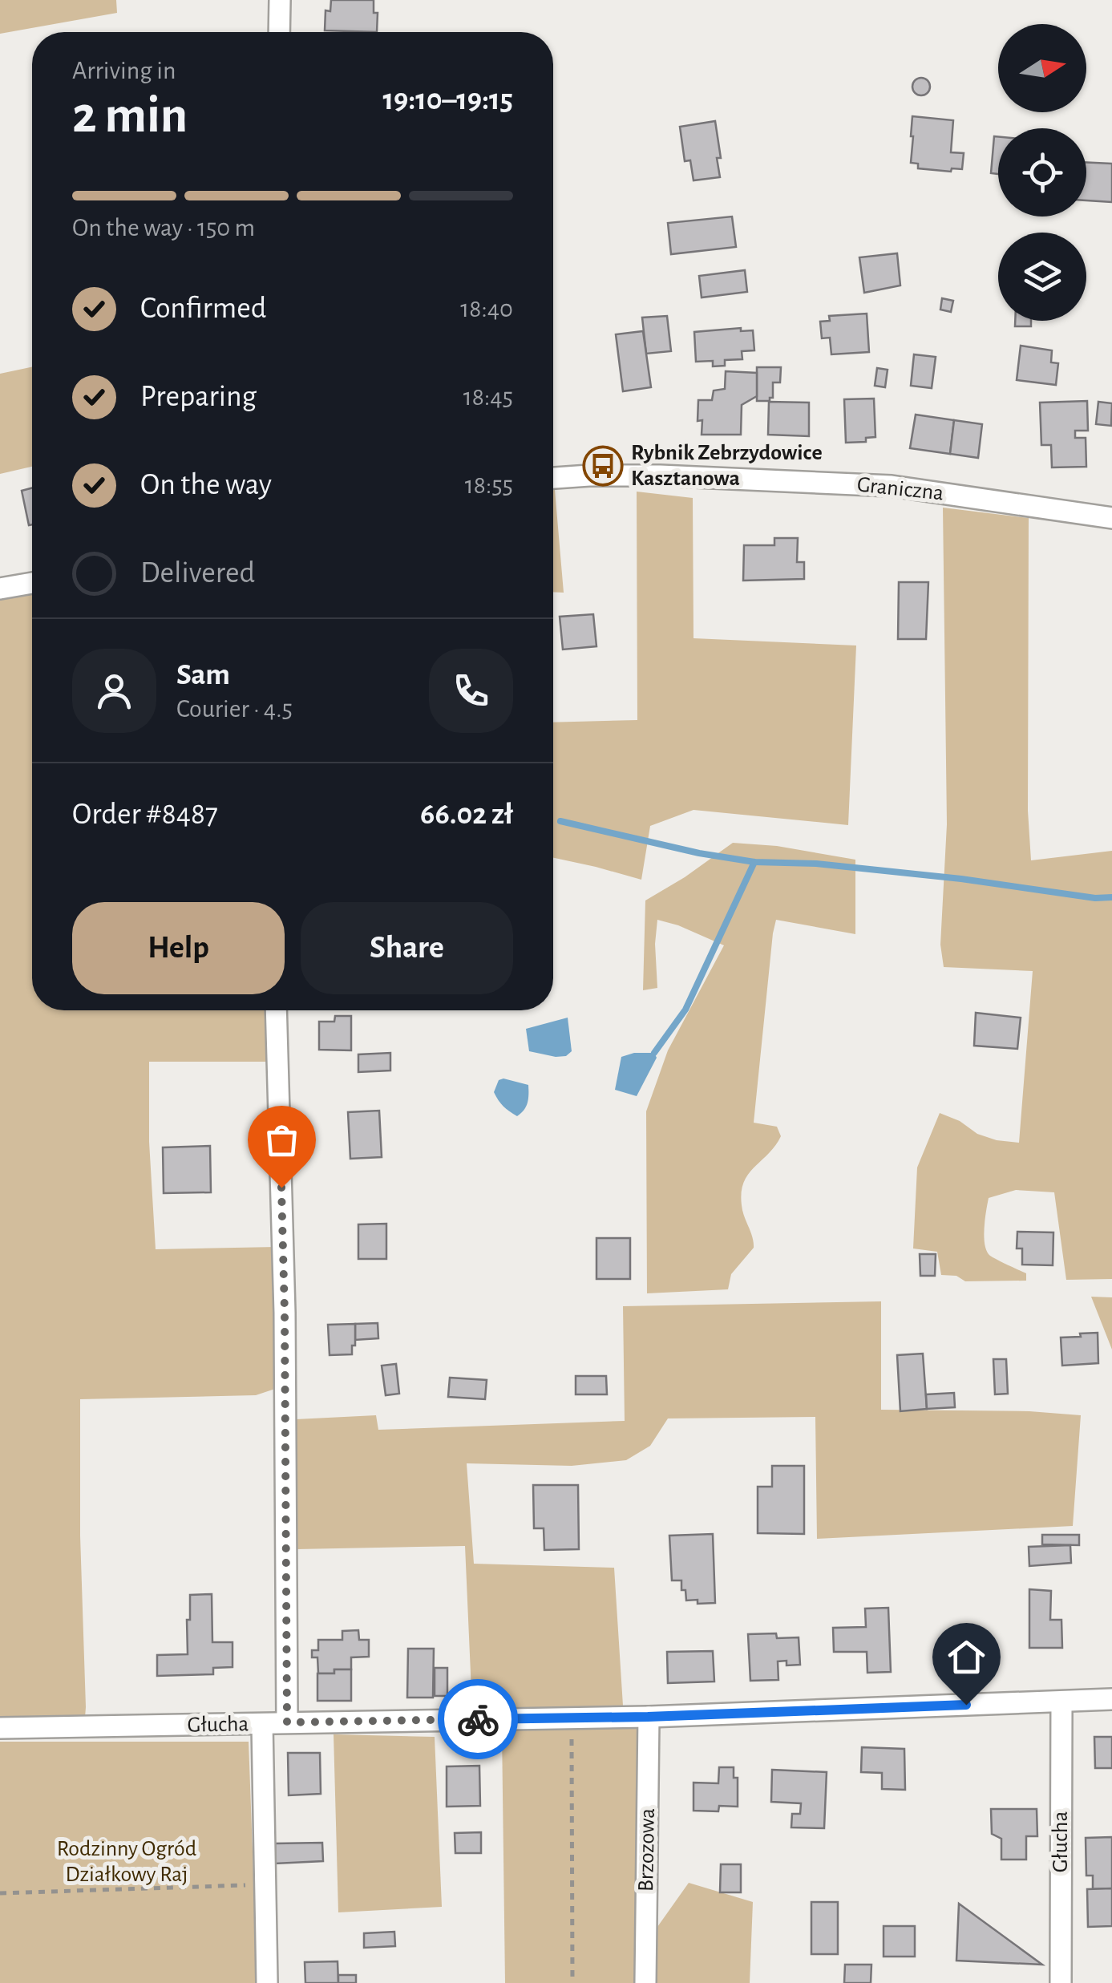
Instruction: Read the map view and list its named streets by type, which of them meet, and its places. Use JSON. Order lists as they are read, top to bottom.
{
  "streets": {
    "street": ["Graniczna", "Głucha", "Brzozowa"]
  },
  "crossings": [
    ["Głucha", "Brzozowa"]
  ],
  "parks": ["Rodzinny Ogród Działkowy Raj"],
  "places": {
    "bus stop": ["Rybnik Zebrzydowice Kasztanowa"]
  },
  "north": "right",
  "page": {
    "heading": ["2 min", "Arriving in", "19:10–19:15"],
    "panel": [
      "Sam",
      "Courier · 4.5",
      "Order #8487",
      "66.02 zł"
    ],
    "bar": "On the way · 150 m",
    "list": [
      ["Confirmed", "18:40"],
      ["Preparing", "18:45"],
      ["On the way", "18:55"],
      "Delivered"
    ],
    "buttons": ["Help", "Share"]
  }
}
